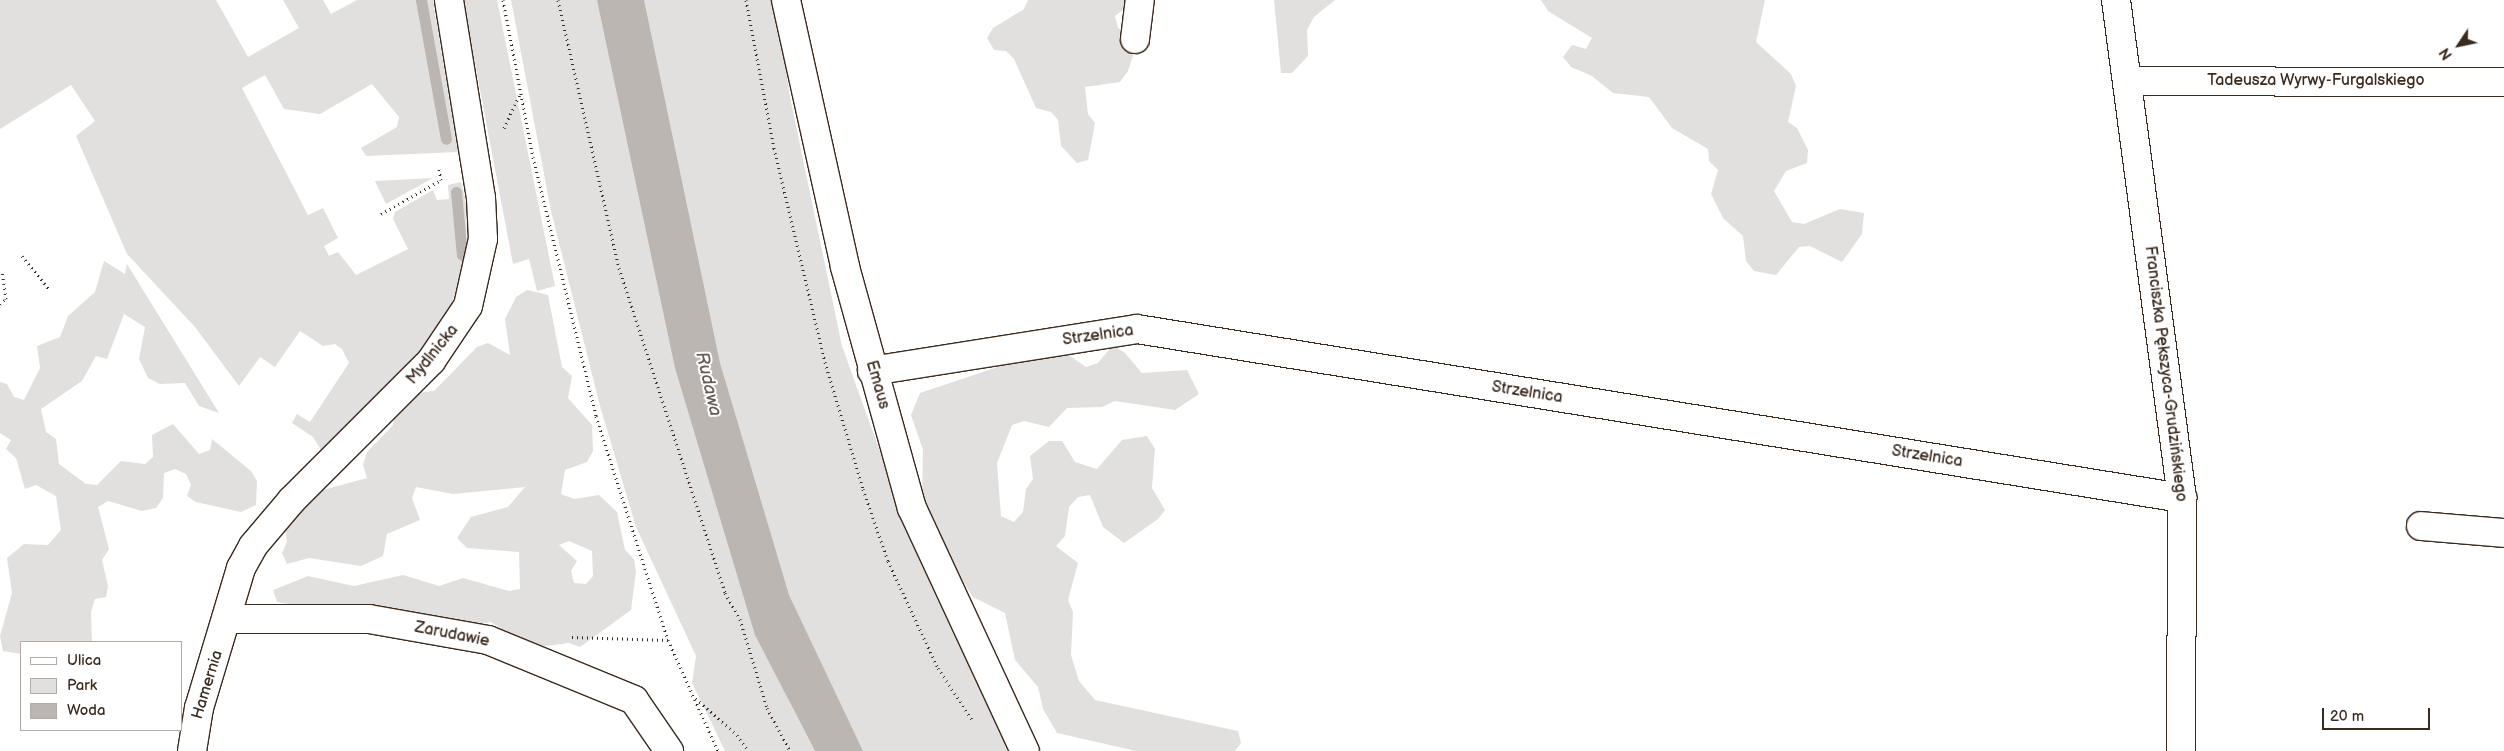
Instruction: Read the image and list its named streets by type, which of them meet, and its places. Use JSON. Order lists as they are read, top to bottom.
{
  "streets": {
    "street": [
      "Tadeusza Wyrwy-Furgalskiego",
      "Strzelnica",
      "Mydlnicka",
      "Franciszka Pększyca-Grudzińskiego",
      "Emaus",
      "Zarudawie",
      "Hamernia"
    ]
  },
  "crossings": [
    ["Tadeusza Wyrwy-Furgalskiego", "Franciszka Pększyca-Grudzińskiego"],
    ["Strzelnica", "Franciszka Pększyca-Grudzińskiego"],
    ["Strzelnica", "Emaus"],
    ["Mydlnicka", "Zarudawie"],
    ["Mydlnicka", "Hamernia"],
    ["Zarudawie", "Hamernia"]
  ],
  "water": ["Rudawa"],
  "legend": ["Ulica", "Park", "Woda"],
  "scale_bar": "20 m",
  "north": "bottom left"
}
